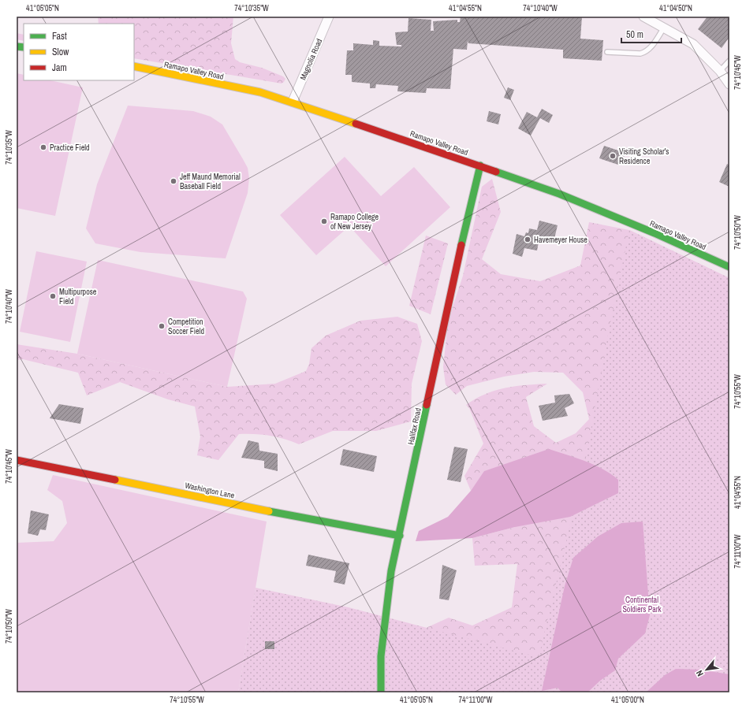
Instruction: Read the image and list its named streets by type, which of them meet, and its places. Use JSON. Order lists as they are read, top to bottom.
{
  "streets": {
    "street": [
      "Magnolia Road",
      "Ramapo Valley Road",
      "Halifax Road",
      "Washington Lane"
    ]
  },
  "crossings": [
    ["Magnolia Road", "Ramapo Valley Road"],
    ["Ramapo Valley Road", "Halifax Road"],
    ["Halifax Road", "Washington Lane"]
  ],
  "parks": ["Continental Soldiers Park"],
  "places": [
    "Practice Field",
    "Visiting Scholar's Residence",
    "Jeff Maund Memorial Baseball Field",
    "Ramapo College of New Jersey",
    "Havemeyer House",
    "Multipurpose Field",
    "Competition Soccer Field"
  ],
  "legend": ["Fast", "Slow", "Jam"],
  "scale_bar": "50 m",
  "north": "bottom left",
  "coordinates": [
    "41°05'05\"N",
    "74°10'35\"W",
    "41°04'55\"N",
    "74°10'40\"W",
    "41°04'50\"N",
    "74°10'45\"W",
    "74°10'50\"W",
    "74°10'55\"W",
    "74°11'00\"W",
    "41°05'00\"N"
  ]
}
